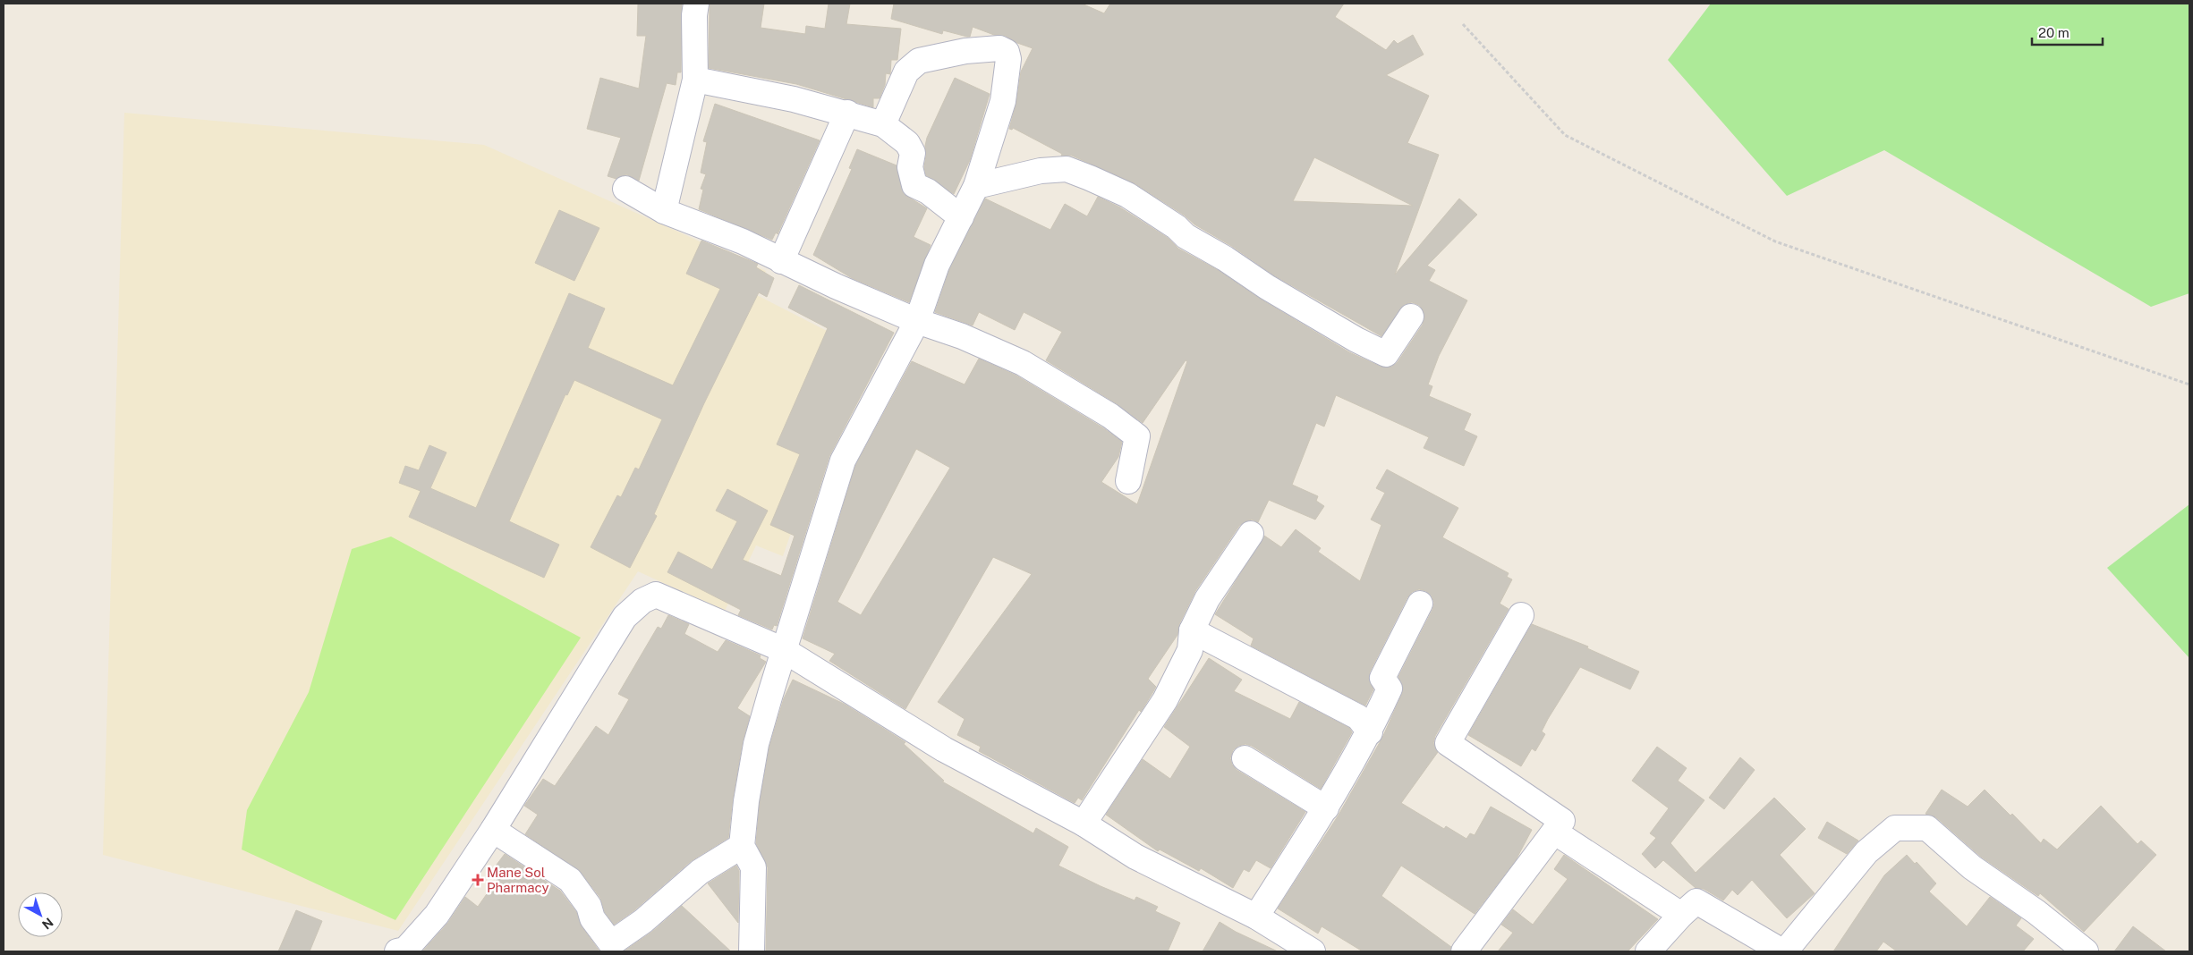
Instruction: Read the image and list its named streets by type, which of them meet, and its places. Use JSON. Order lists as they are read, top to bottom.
{
  "places": {
    "health": ["Mane Sol Pharmacy"]
  },
  "scale_bar": "20 m",
  "north": "bottom right"
}
